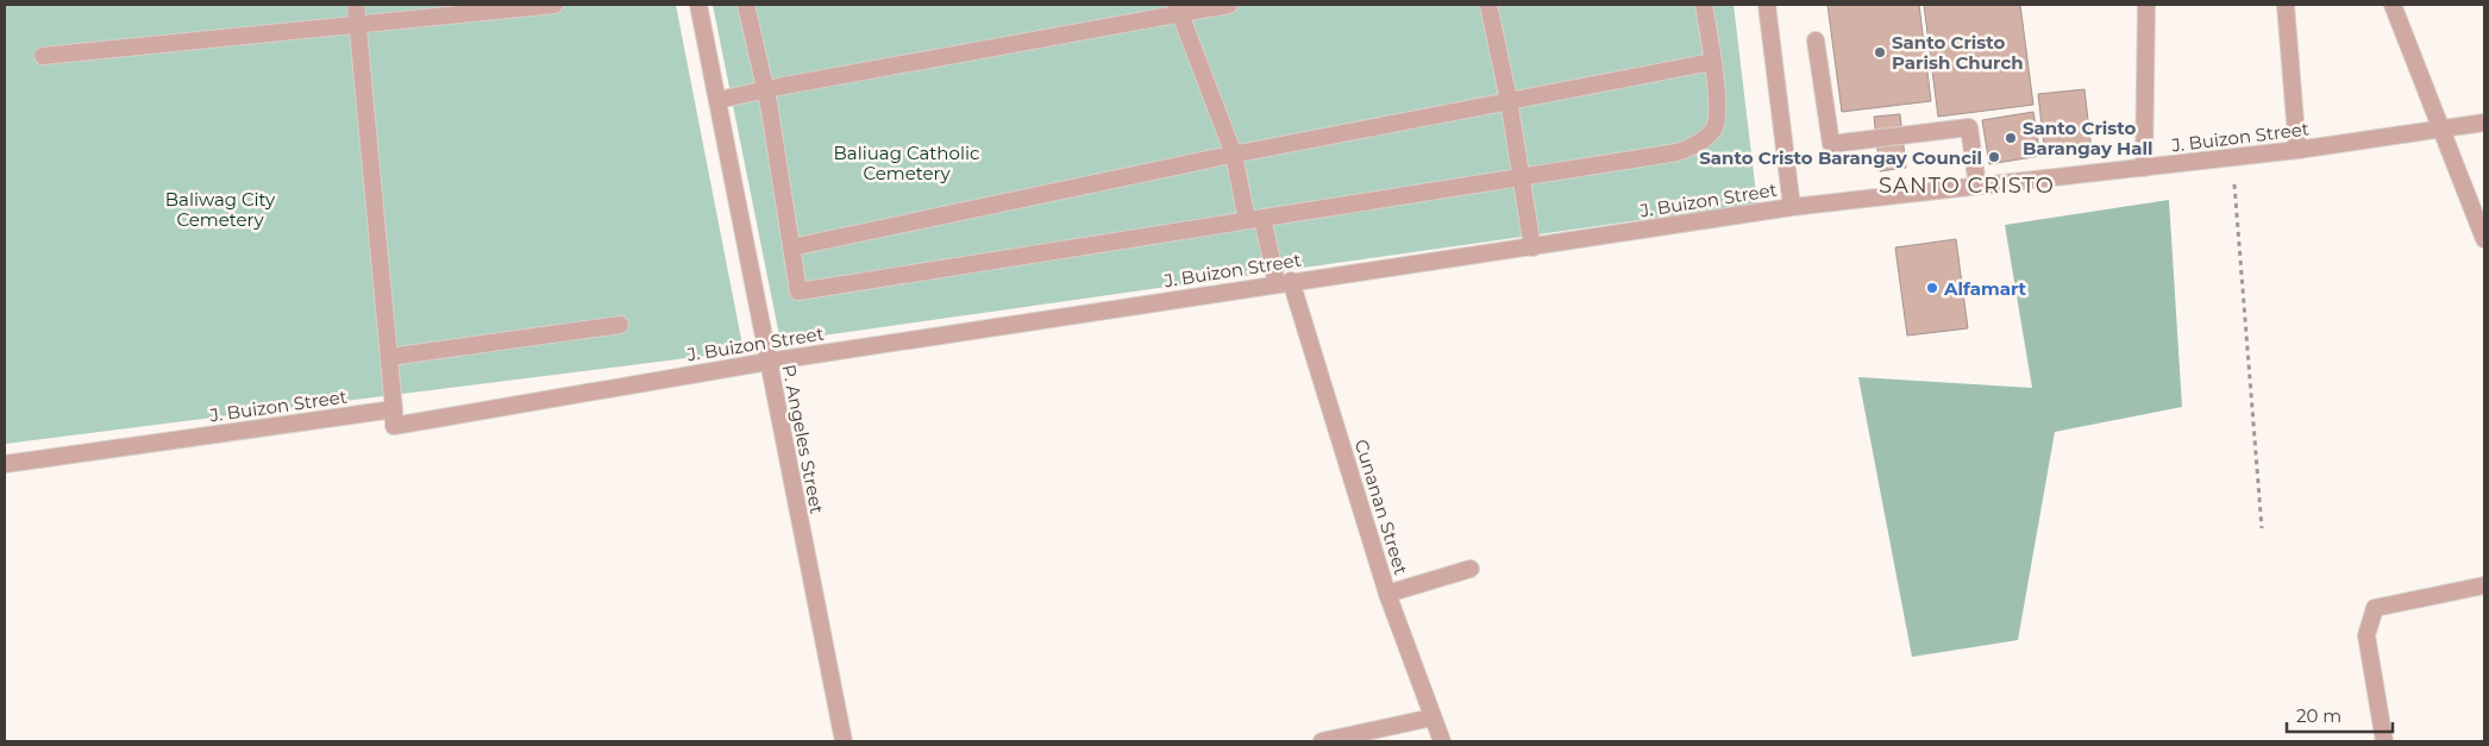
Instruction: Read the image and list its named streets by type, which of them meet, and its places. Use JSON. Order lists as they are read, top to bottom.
{
  "streets": {
    "street": ["J. Buizon Street", "P. Angeles Street", "Cunanan Street"]
  },
  "crossings": [
    ["J. Buizon Street", "P. Angeles Street"],
    ["J. Buizon Street", "Cunanan Street"]
  ],
  "districts": ["SANTO CRISTO"],
  "parks": ["Baliuag Catholic Cemetery", "Baliwag City Cemetery"],
  "places": [
    "Santo Cristo Parish Church",
    "Santo Cristo Barangay Hall",
    "Santo Cristo Barangay Council",
    "Alfamart"
  ],
  "scale_bar": "20 m"
}
